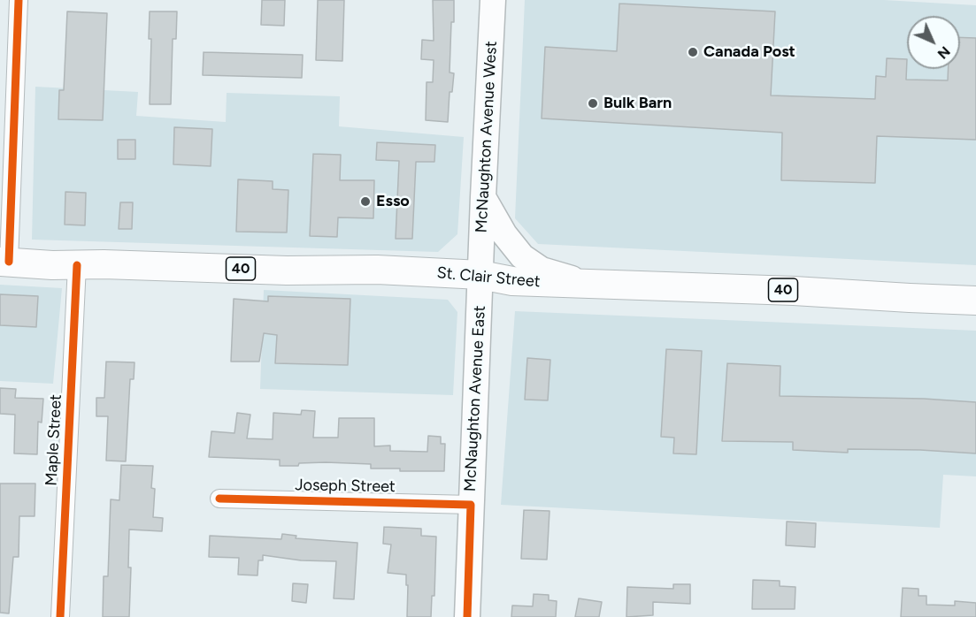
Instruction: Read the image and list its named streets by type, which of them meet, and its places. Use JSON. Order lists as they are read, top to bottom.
{
  "streets": {
    "main road": [
      "McNaughton Avenue West",
      "40",
      "St. Clair Street",
      "McNaughton Avenue East"
    ],
    "street": ["Maple Street", "Joseph Street"]
  },
  "crossings": [
    ["McNaughton Avenue West", "St. Clair Street"],
    ["McNaughton Avenue West", "McNaughton Avenue East"],
    ["St. Clair Street", "McNaughton Avenue East"],
    ["St. Clair Street", "Maple Street"],
    ["McNaughton Avenue East", "Joseph Street"]
  ],
  "places": ["Canada Post", "Bulk Barn", "Esso"],
  "north": "bottom right"
}
